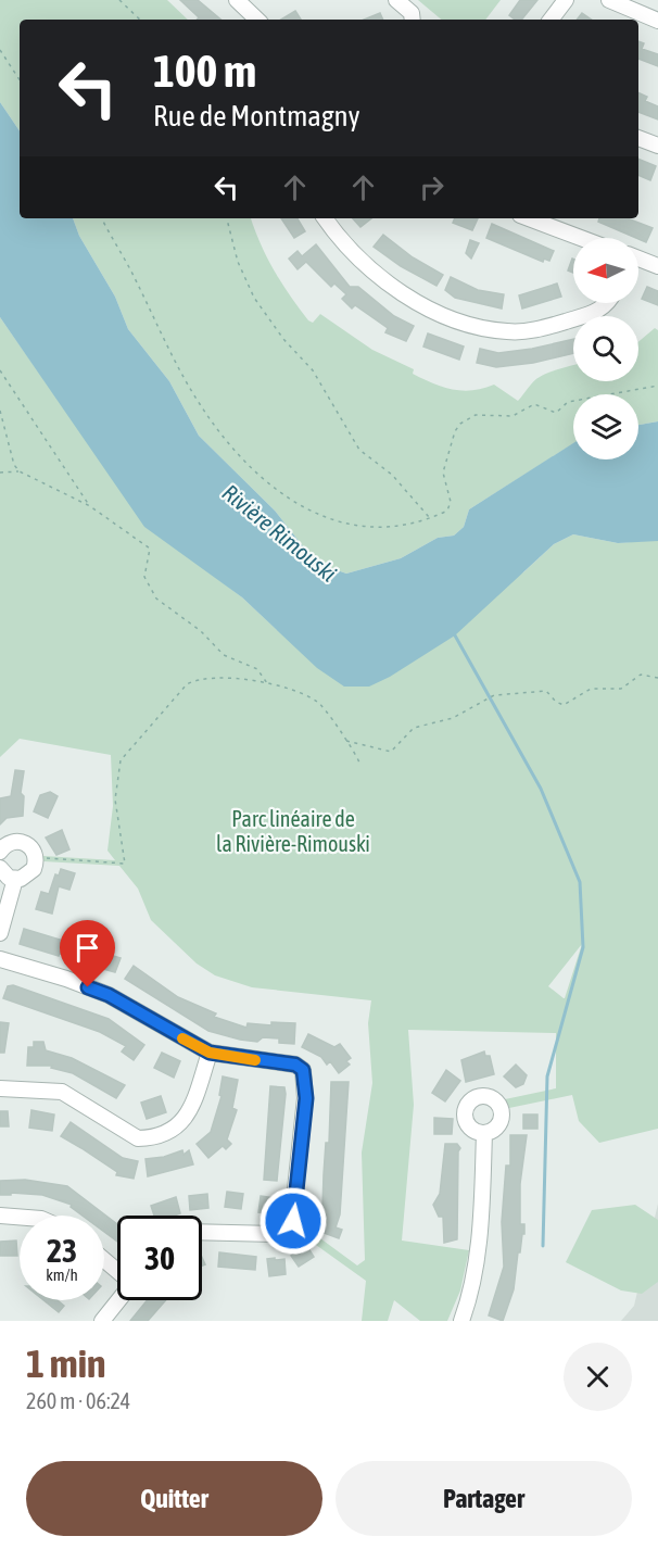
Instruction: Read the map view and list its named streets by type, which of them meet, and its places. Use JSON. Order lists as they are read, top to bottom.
{
  "water": ["Rivière Rimouski"],
  "parks": ["Parc linéaire de la Rivière-Rimouski"],
  "north": "left",
  "page": {
    "turn": ["100 m", "Rue de Montmagny"],
    "speed": "23 km/h",
    "limit": "30",
    "heading": ["1 min", "260 m · 06:24"],
    "buttons": ["Quitter", "Partager"]
  }
}
